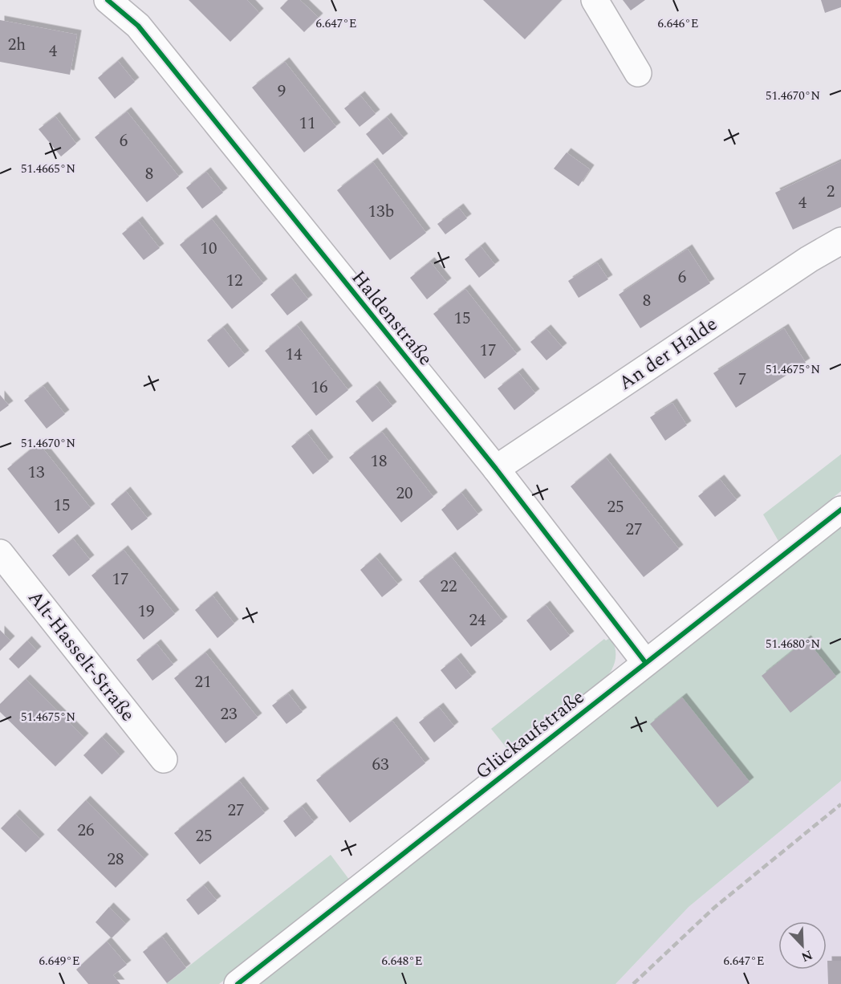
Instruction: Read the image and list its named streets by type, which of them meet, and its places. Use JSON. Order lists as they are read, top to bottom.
{
  "streets": {
    "street": [
      "Haldenstraße",
      "An der Halde",
      "Alt-Hasselt-Straße",
      "Glückaufstraße"
    ]
  },
  "crossings": [
    ["Haldenstraße", "An der Halde"],
    ["Haldenstraße", "Glückaufstraße"]
  ],
  "house_numbers": [
    "2h",
    "4",
    "9",
    "11",
    "6",
    "8",
    "2",
    "4",
    "13b",
    "10",
    "6",
    "12",
    "8",
    "15",
    "17",
    "14",
    "7",
    "16",
    "18",
    "13",
    "20",
    "15",
    "25",
    "27",
    "17",
    "22",
    "19",
    "24",
    "21",
    "23",
    "63",
    "27",
    "26",
    "25",
    "28"
  ],
  "north": "bottom right",
  "coordinates": [
    "6.647°E",
    "6.646°E",
    "51.4670°N",
    "51.4665°N",
    "51.4675°N",
    "51.4680°N",
    "6.649°E",
    "6.648°E"
  ]
}
